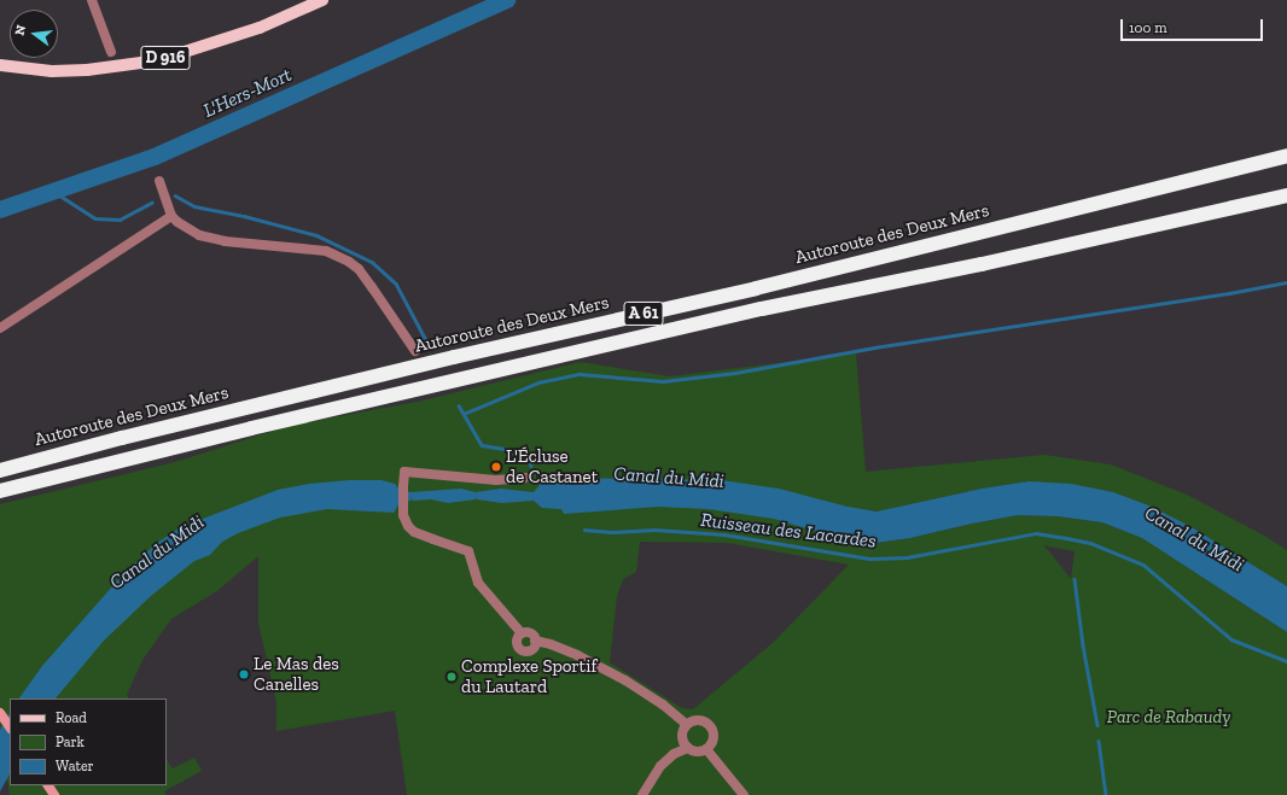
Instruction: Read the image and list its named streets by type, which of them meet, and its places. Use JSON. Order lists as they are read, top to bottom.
{
  "streets": {
    "highway": ["Autoroute des Deux Mers", "A 61"],
    "main road": ["D 916"]
  },
  "water": ["L'Hers-Mort", "Canal du Midi", "Ruisseau des Lacardes"],
  "parks": ["Parc de Rabaudy"],
  "places": ["L'Écluse de Castanet", "Le Mas des Canelles", "Complexe Sportif du Lautard"],
  "legend": ["Road", "Park", "Water"],
  "scale_bar": "100 m",
  "north": "left"
}
